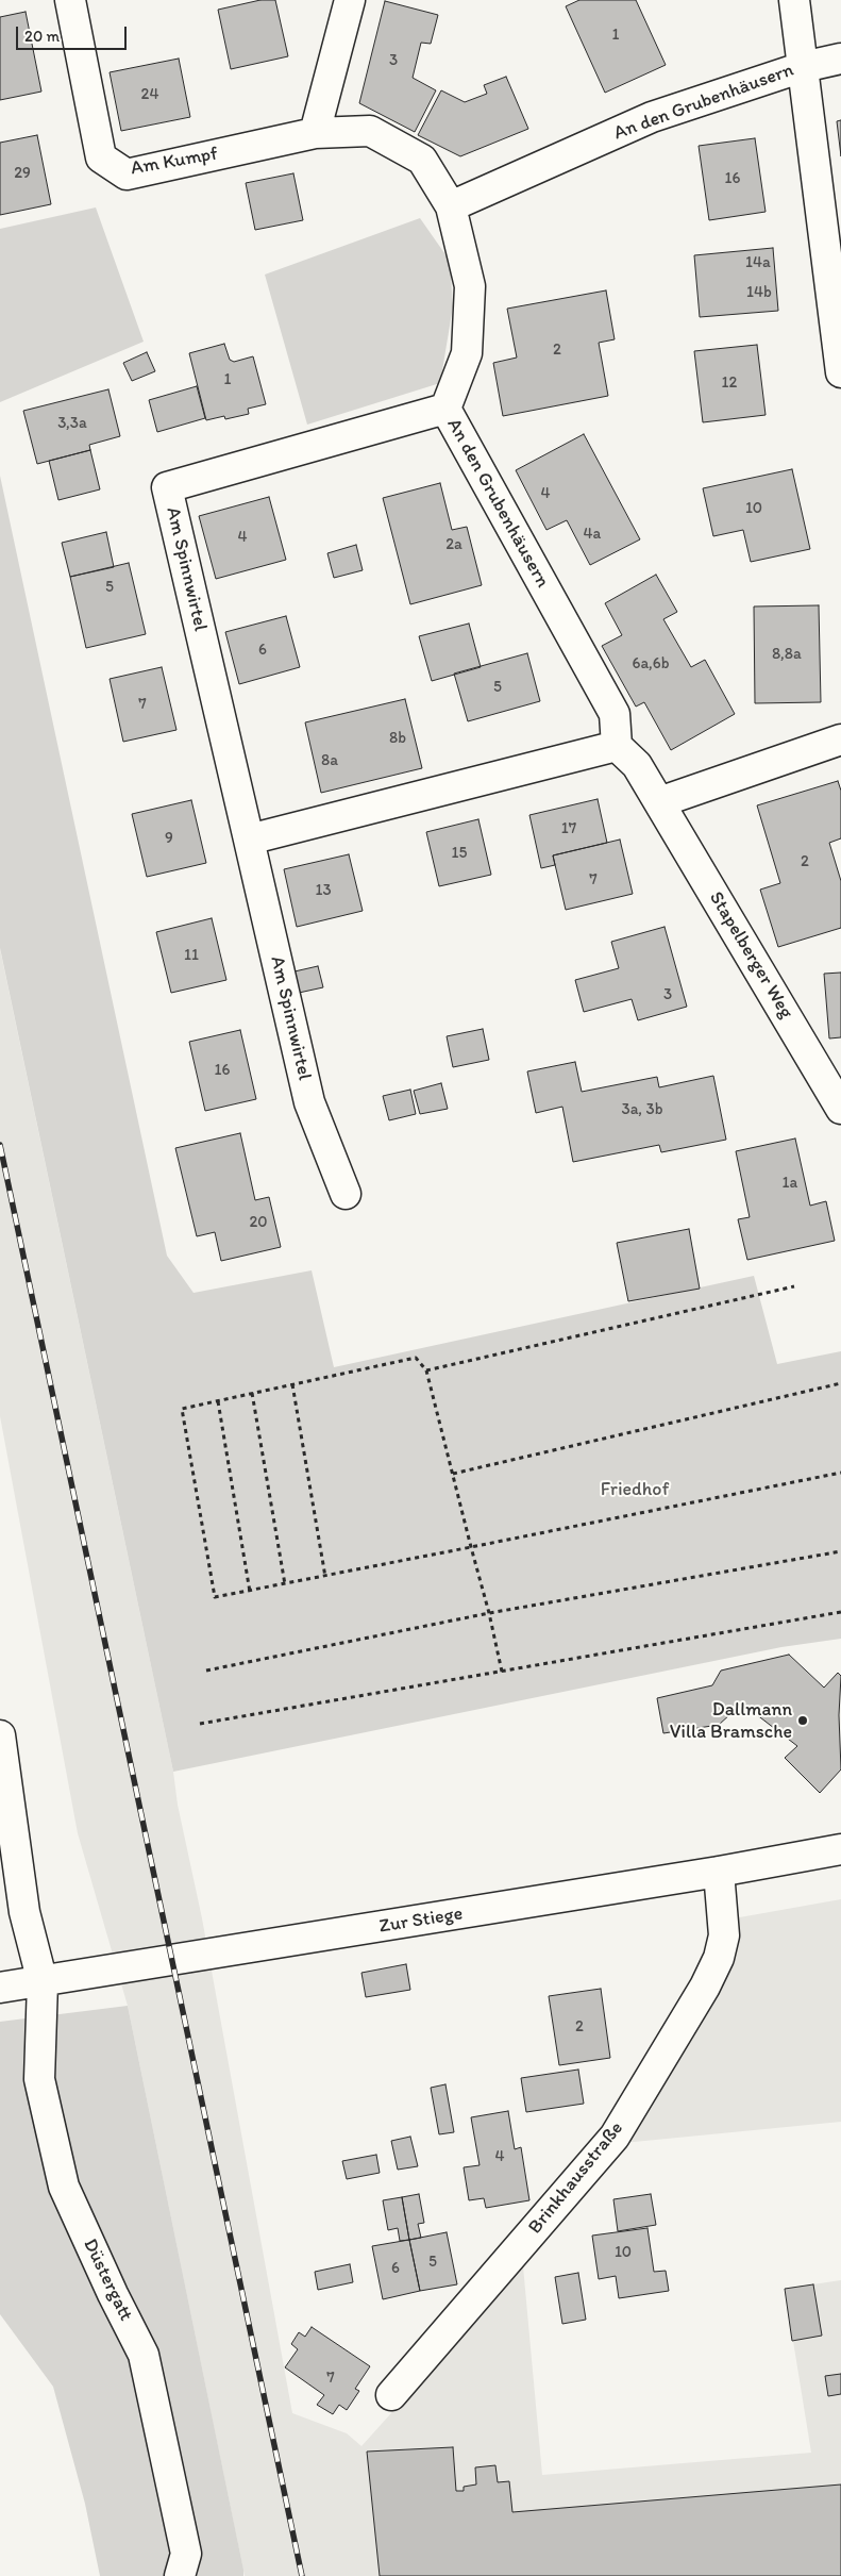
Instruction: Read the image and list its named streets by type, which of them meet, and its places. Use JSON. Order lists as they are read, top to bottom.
{
  "streets": {
    "street": [
      "An den Grubenhäusern",
      "Am Kumpf",
      "Am Spinnwirtel",
      "Stapelberger Weg",
      "Zur Stiege",
      "Brinkhausstraße",
      "Düstergatt"
    ]
  },
  "crossings": [
    ["An den Grubenhäusern", "Am Kumpf"],
    ["An den Grubenhäusern", "Am Spinnwirtel"],
    ["Zur Stiege", "Brinkhausstraße"],
    ["Zur Stiege", "Düstergatt"]
  ],
  "parks": ["Friedhof"],
  "places": ["Dallmann Villa Bramsche"],
  "house_numbers": [
    "1",
    "3",
    "24",
    "29",
    "16",
    "14a",
    "14b",
    "2",
    "1",
    "12",
    "3,3a",
    "4",
    "10",
    "4a",
    "4",
    "2a",
    "5",
    "6",
    "8,8a",
    "6a,6b",
    "5",
    "7",
    "8b",
    "8a",
    "17",
    "9",
    "15",
    "2",
    "7",
    "13",
    "11",
    "3",
    "16",
    "3a, 3b",
    "1a",
    "20",
    "2",
    "4",
    "10",
    "5",
    "6",
    "7"
  ],
  "scale_bar": "20 m"
}
